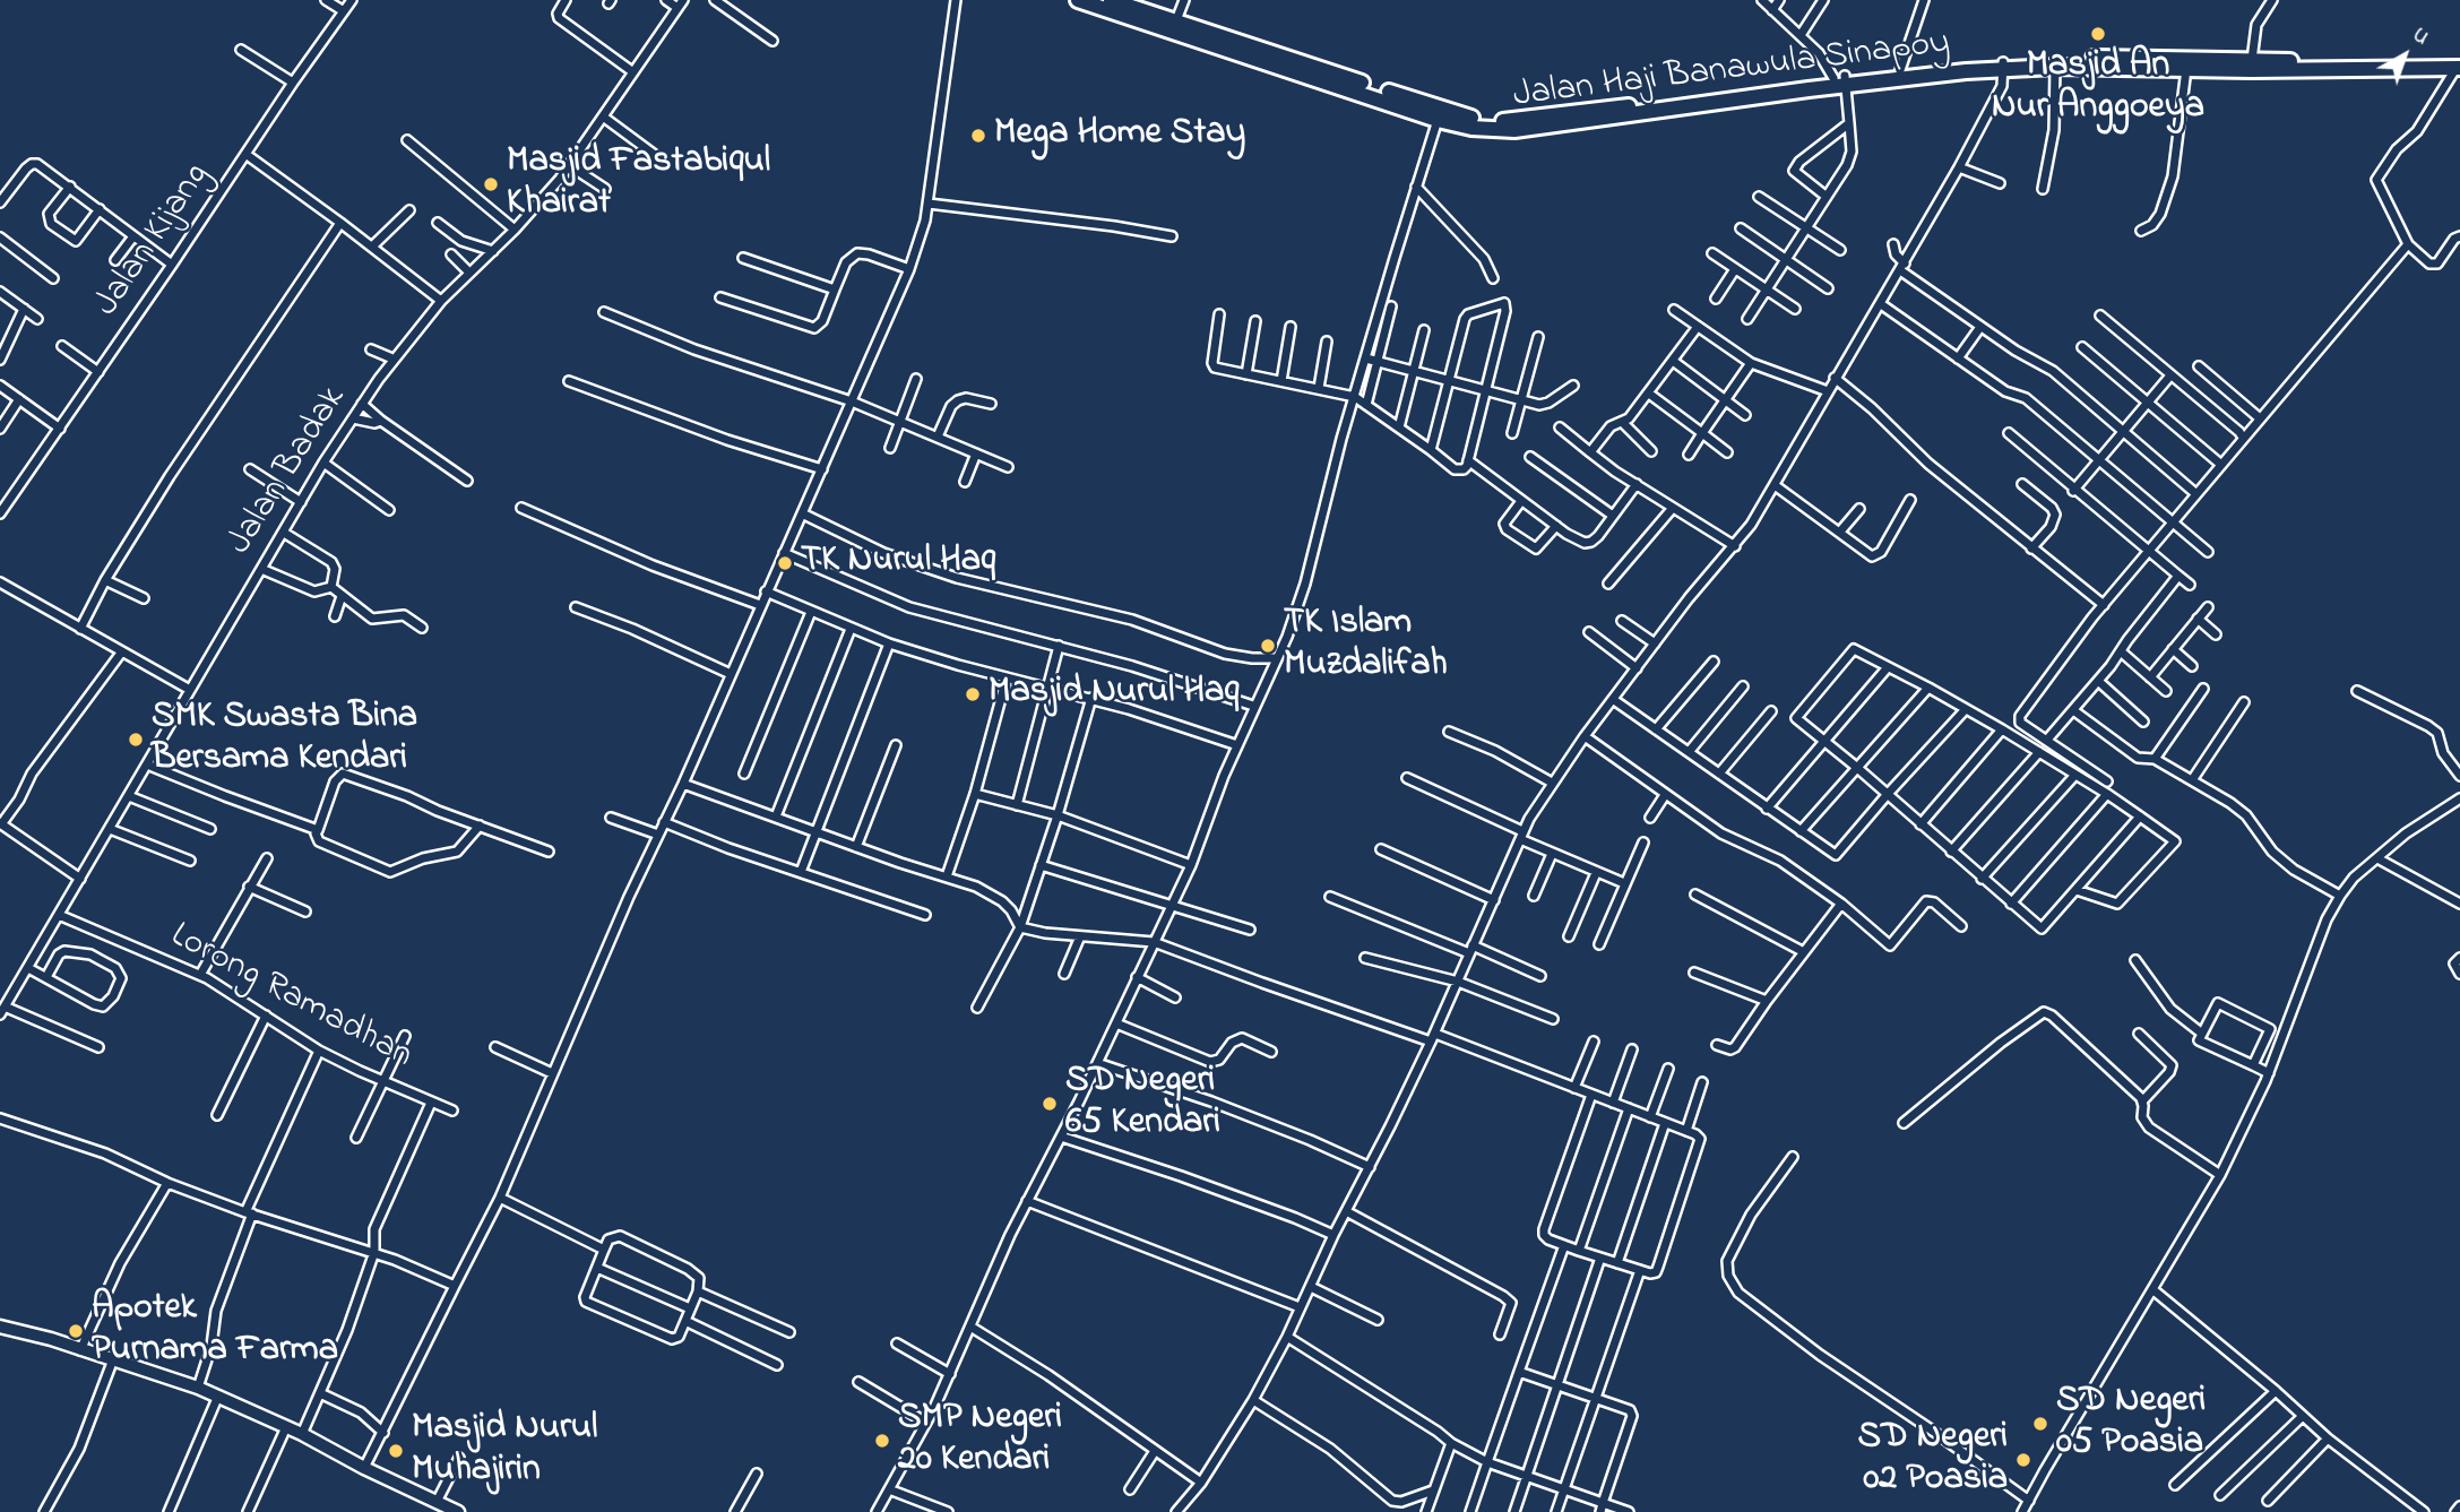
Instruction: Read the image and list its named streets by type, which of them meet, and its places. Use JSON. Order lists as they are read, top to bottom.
{
  "streets": {
    "highway": ["Jalan Haji Banawula Sinapoy"],
    "street": ["Jalan Kijang", "Jalan Badak", "Lorong Ramadhan"]
  },
  "crossings": [
    ["Jalan Badak", "Lorong Ramadhan"]
  ],
  "places": [
    "Masjid An Nur Anggoeya",
    "Mega Home Stay",
    "Masjid Fastabiqul Khairat",
    "TK Nurul Haq",
    "TK Islam Muzdalifah",
    "Masjid Nurul Haq",
    "SMK Swasta Bina Bersama Kendari",
    "SD Negeri 65 Kendari",
    "Apotek Purnama Farma",
    "SD Negeri 05 Poasia",
    "SMP Negeri 20 Kendari",
    "Masjid Nurul Muhajirin",
    "SD Negeri 02 Poasia"
  ],
  "north": "top right"
}
